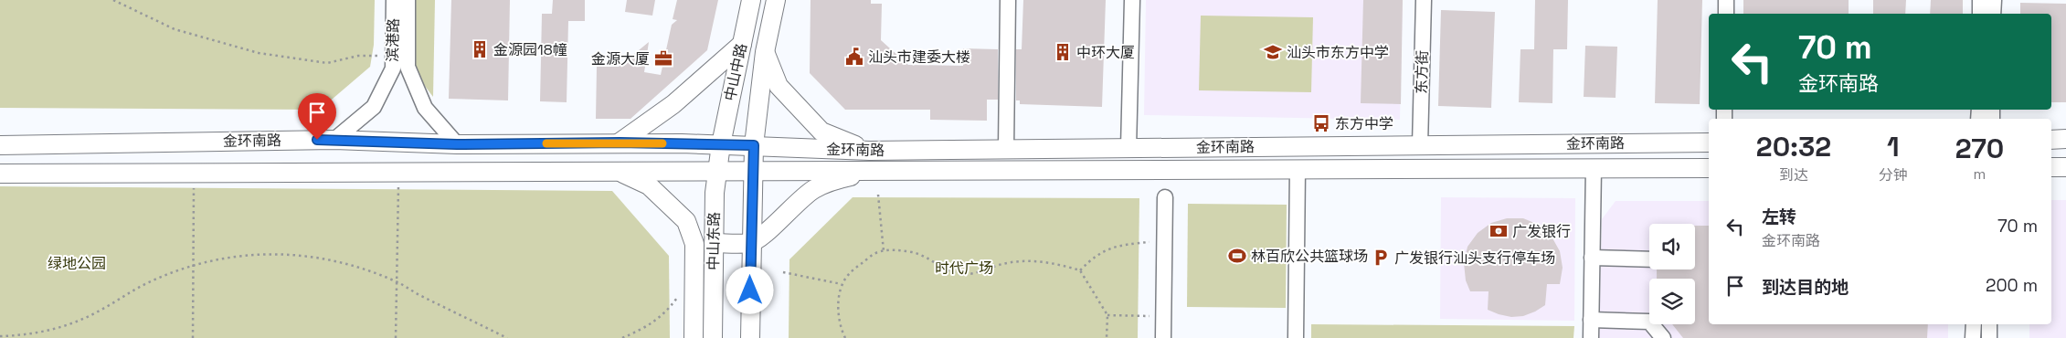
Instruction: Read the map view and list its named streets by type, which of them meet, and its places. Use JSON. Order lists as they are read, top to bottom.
{
  "streets": {
    "main road": ["中山中路", "金环南路", "中山东路"],
    "street": ["滨港路", "东方街"]
  },
  "crossings": [
    ["滨港路", "金环南路"],
    ["中山中路", "金环南路"],
    ["中山中路", "中山东路"],
    ["东方街", "金环南路"],
    ["金环南路", "中山东路"]
  ],
  "parks": ["绿地公园", "时代广场"],
  "places": {
    "building": ["金源园18幢", "中环大厦"],
    "school or university": ["汕头市东方中学"],
    "public building": ["汕头市建委大楼"],
    "office": ["金源大厦"],
    "bus stop": ["东方中学"],
    "bank": ["广发银行"],
    "sports": ["林百欣公共篮球场"],
    "parking": ["广发银行汕头支行停车场"]
  },
  "page": {
    "turn": ["70 m", "金环南路"],
    "eta": [
      "20:32",
      "到达",
      "1",
      "分钟",
      "270",
      "m"
    ],
    "list": [
      {
        "name": "左转",
        "note": "金环南路",
        "value": "70 m"
      },
      {
        "name": "到达目的地",
        "value": "200 m"
      }
    ]
  }
}
